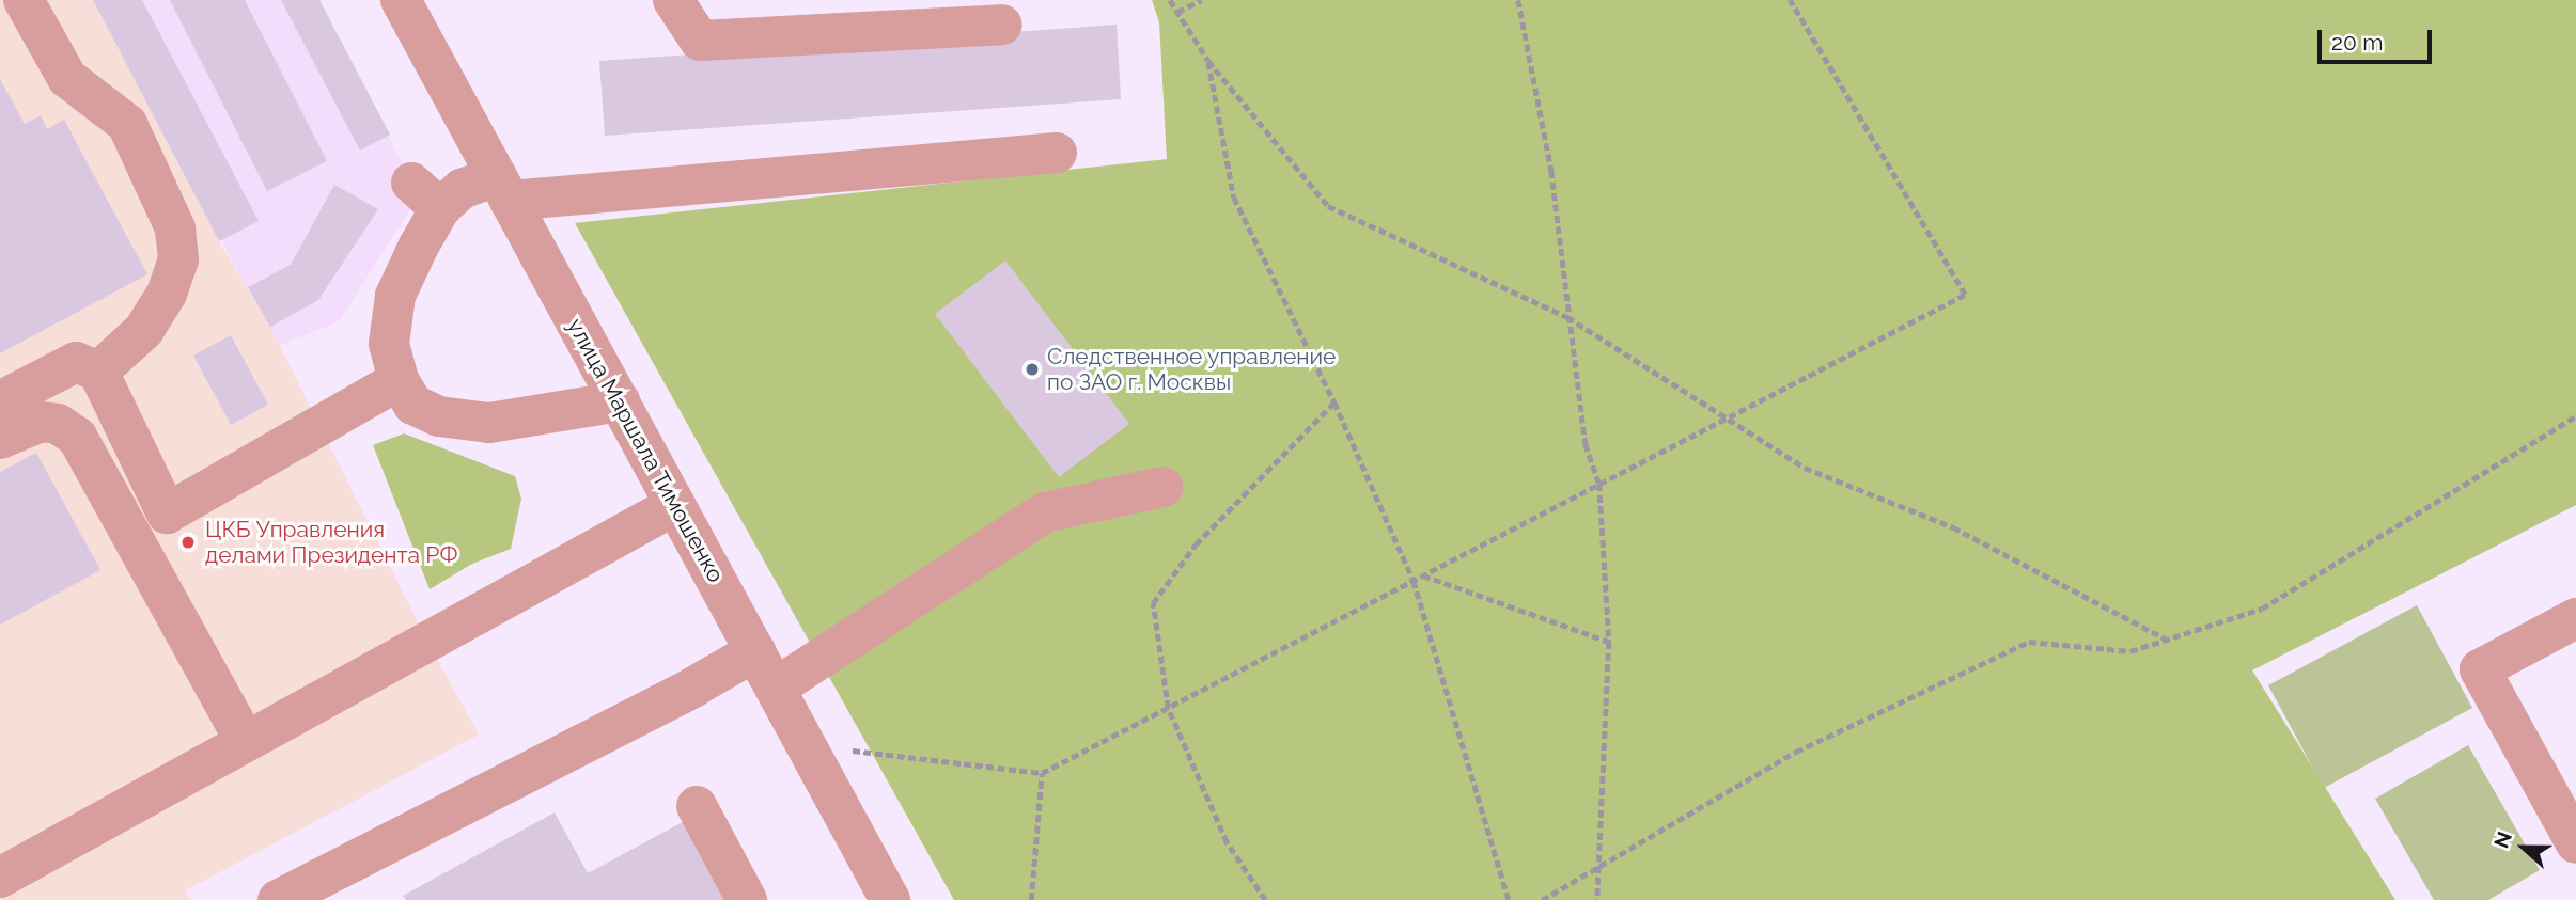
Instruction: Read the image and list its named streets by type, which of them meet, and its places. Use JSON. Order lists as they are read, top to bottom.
{
  "streets": {
    "street": ["улица Маршала Тимошенко"]
  },
  "places": ["Следственное управление по ЗАО г. Москвы", "ЦКБ Управления делами Президента РФ"],
  "scale_bar": "20 m",
  "north": "left"
}
